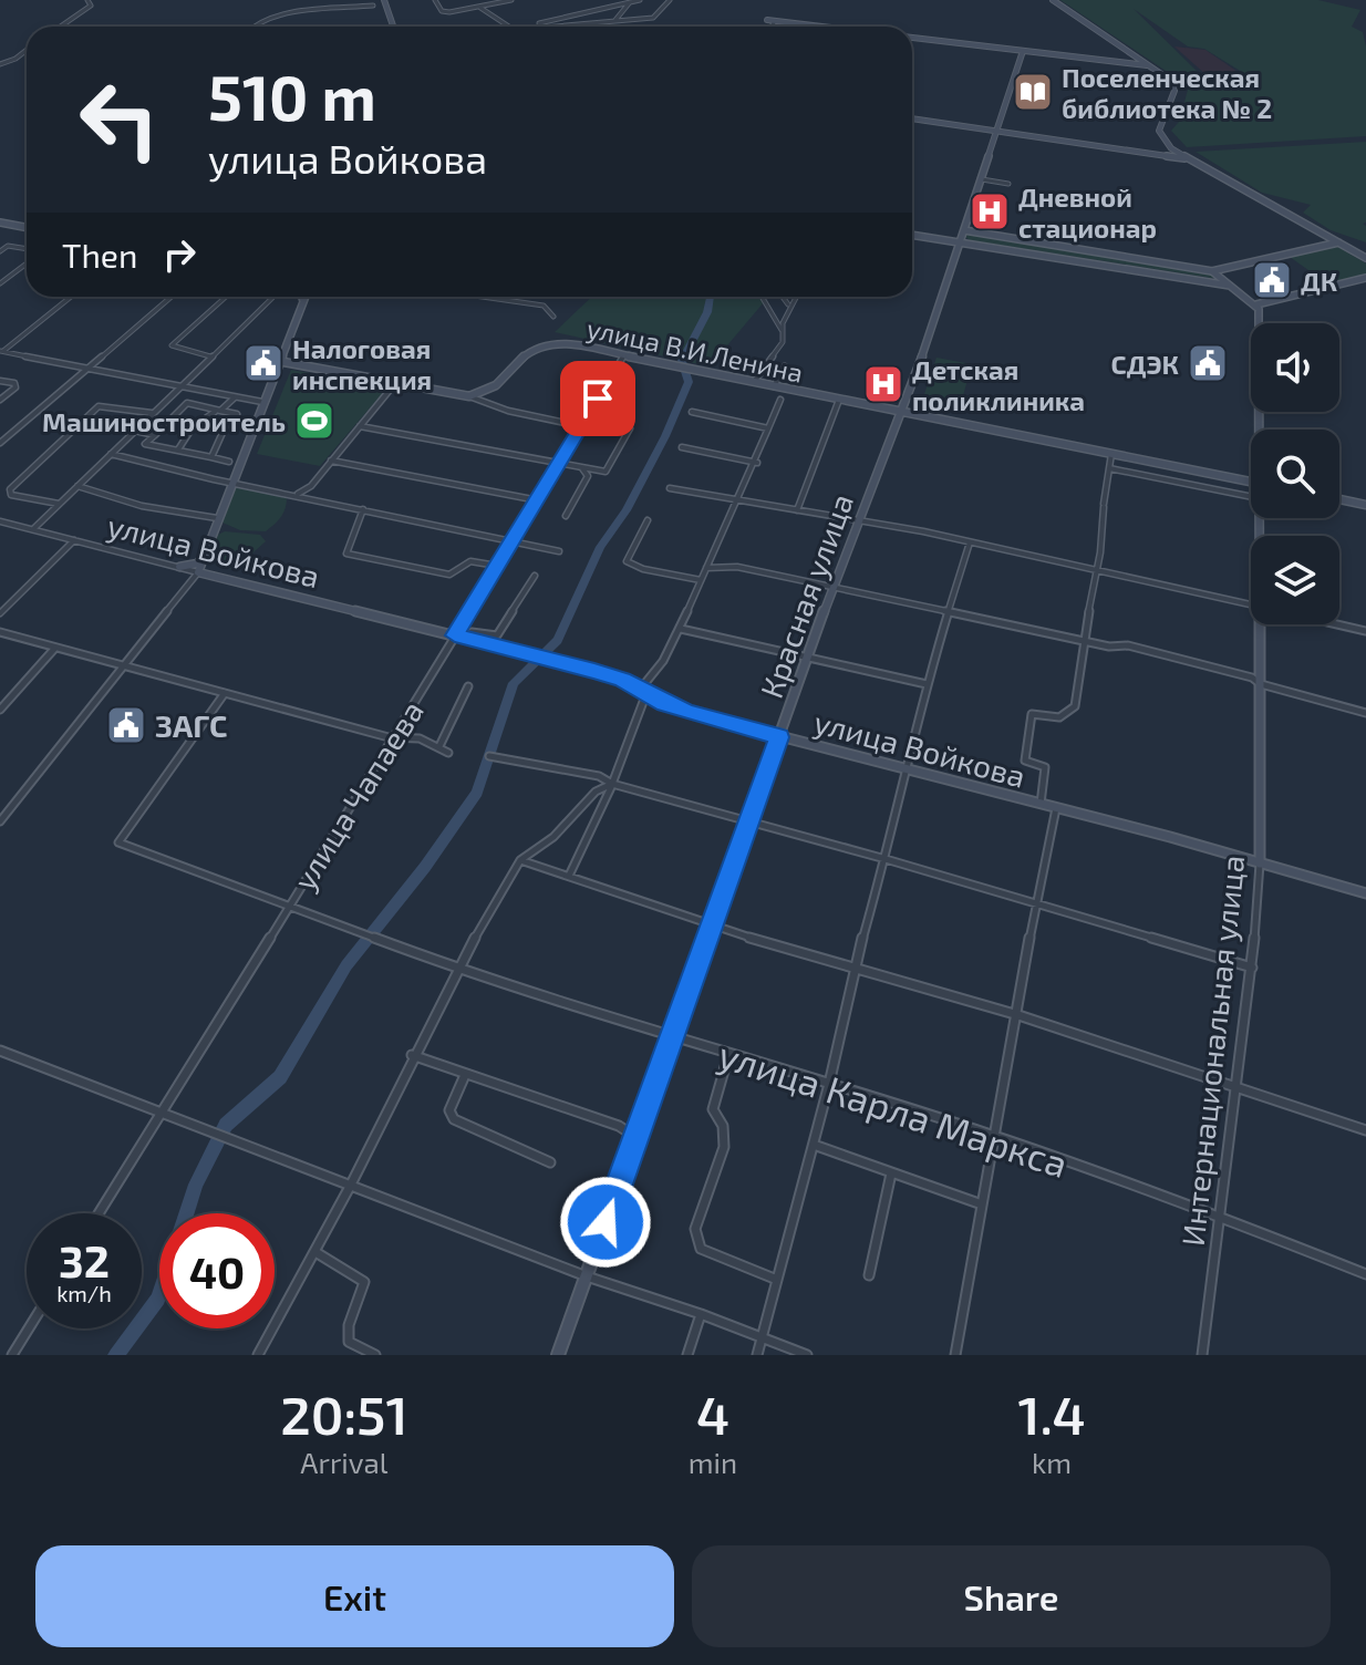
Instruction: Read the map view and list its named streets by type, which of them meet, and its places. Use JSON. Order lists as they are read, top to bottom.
{
  "streets": {
    "street": [
      "улица В.И.Ленина",
      "улица Войкова",
      "Красная улица",
      "улица Чапаева",
      "Интернациональная улица",
      "улица Карла Маркса"
    ]
  },
  "crossings": [
    ["улица В.И.Ленина", "Красная улица"],
    ["улица В.И.Ленина", "улица Чапаева"],
    ["улица Войкова", "Красная улица"],
    ["улица Войкова", "улица Чапаева"],
    ["улица Войкова", "Интернациональная улица"],
    ["Красная улица", "улица Карла Маркса"],
    ["улица Чапаева", "улица Карла Маркса"],
    ["Интернациональная улица", "улица Карла Маркса"]
  ],
  "places": {
    "library": ["Поселенческая библиотека № 2"],
    "hospital": ["Дневной стационар", "Детская поликлиника"],
    "public building": [
      "ДК",
      "Налоговая инспекция",
      "СДЭК",
      "ЗАГС"
    ],
    "sports": ["Машиностроитель"]
  },
  "page": {
    "turn": ["510 m", "улица Войкова"],
    "then": "Then",
    "speed": "32 km/h",
    "limit": "40",
    "eta": [
      "20:51",
      "Arrival",
      "4",
      "min",
      "1.4",
      "km"
    ],
    "buttons": ["Exit", "Share"]
  }
}
